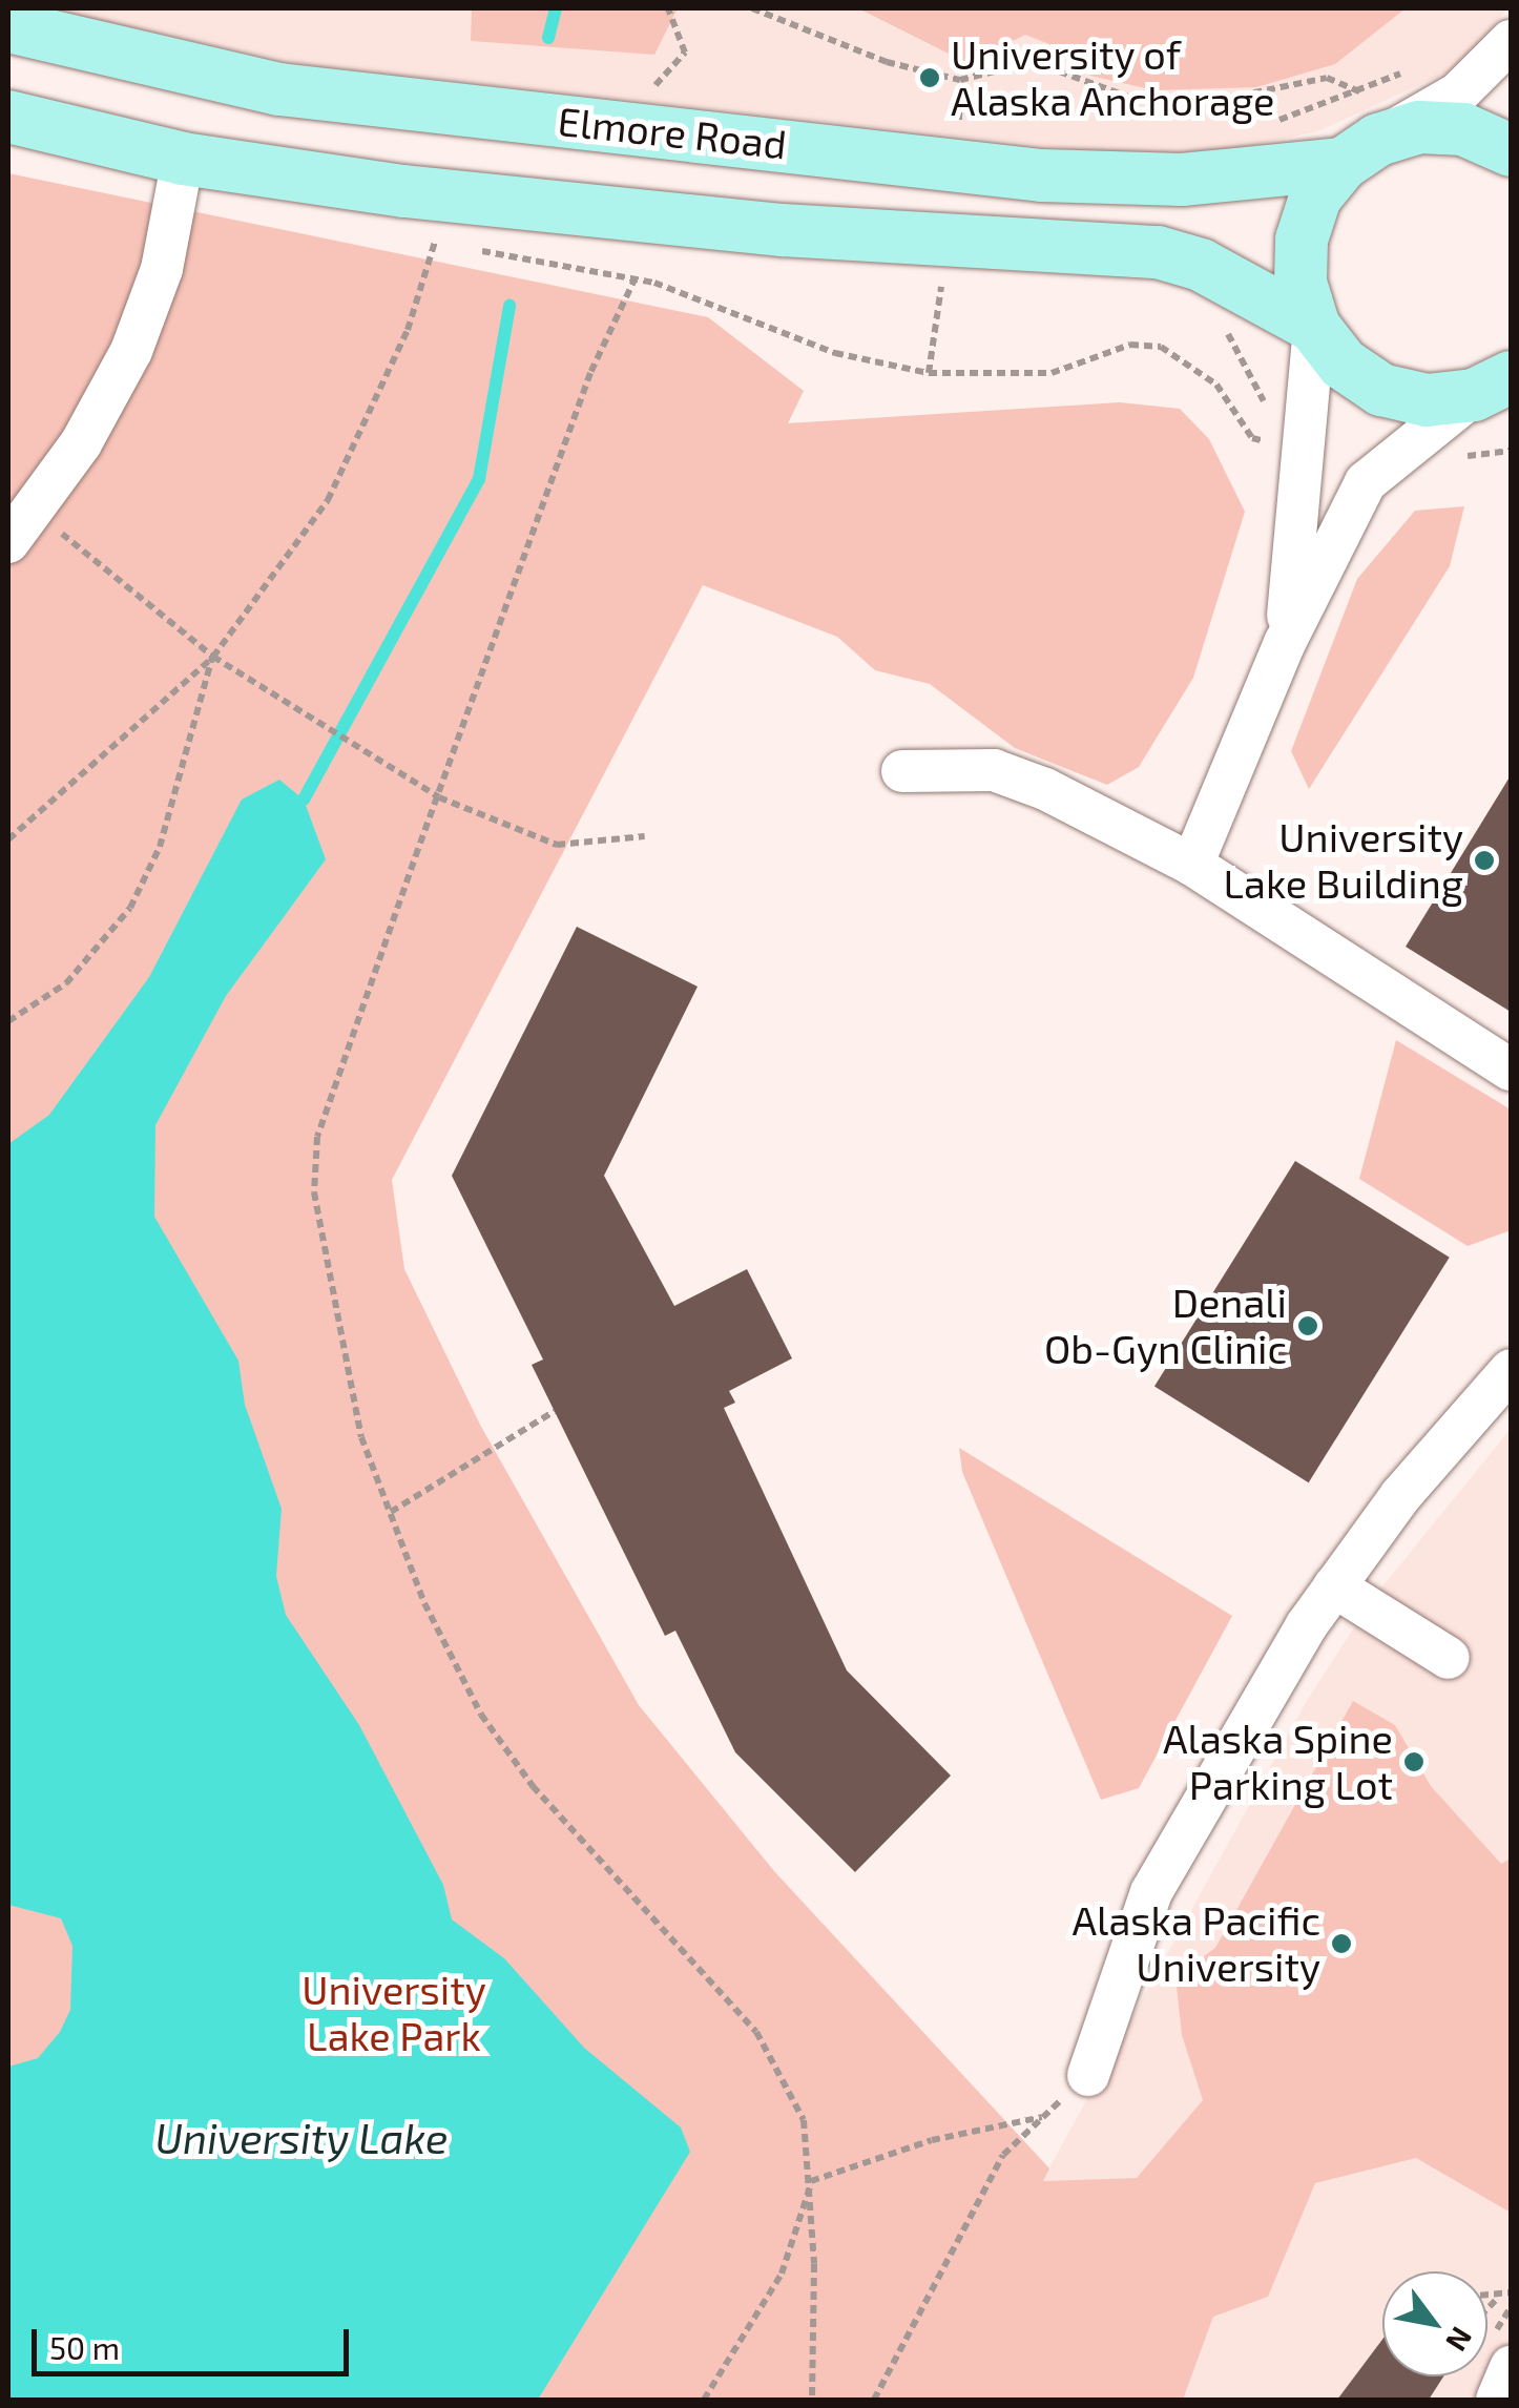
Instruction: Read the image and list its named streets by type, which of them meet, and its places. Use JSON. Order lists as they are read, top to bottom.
{
  "streets": {
    "main road": ["Elmore Road"]
  },
  "water": ["University Lake"],
  "parks": ["University Lake Park"],
  "places": [
    "University of Alaska Anchorage",
    "University Lake Building",
    "Denali Ob-Gyn Clinic",
    "Alaska Spine Parking Lot",
    "Alaska Pacific University"
  ],
  "scale_bar": "50 m",
  "north": "bottom right"
}
